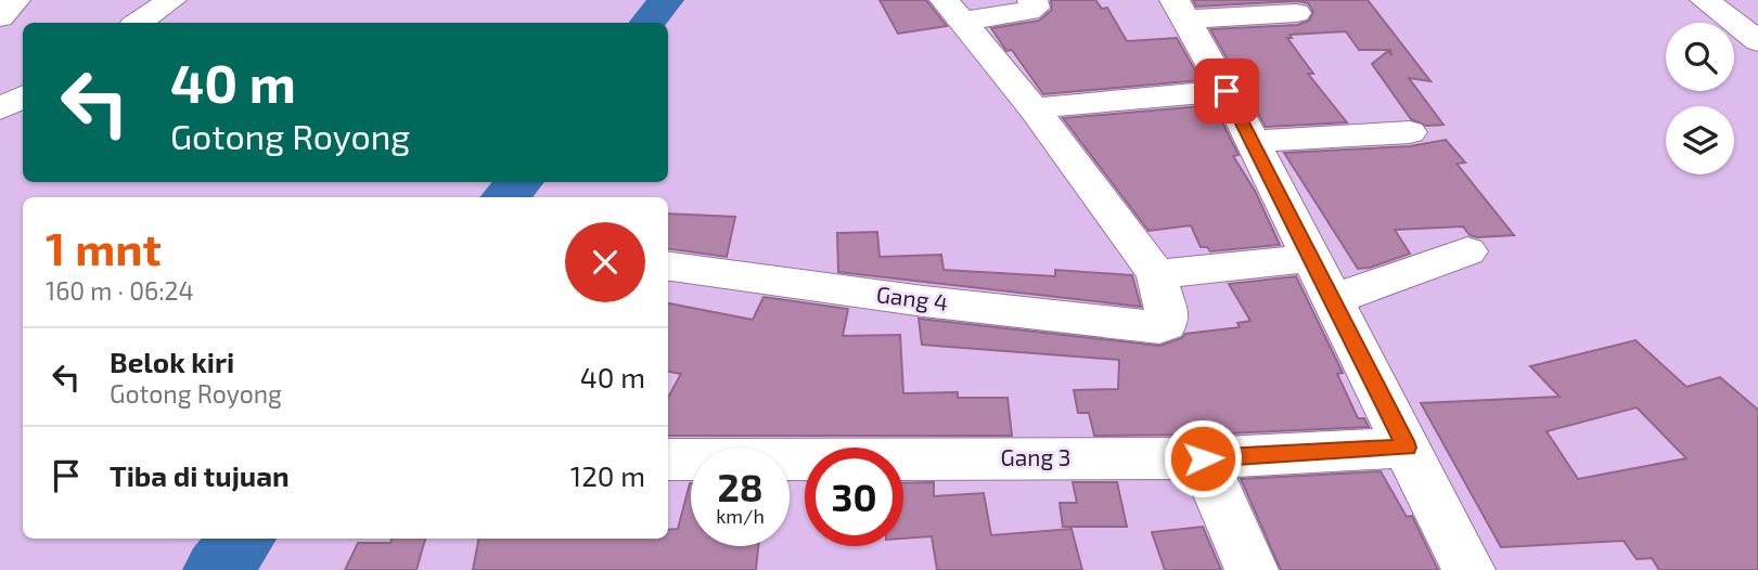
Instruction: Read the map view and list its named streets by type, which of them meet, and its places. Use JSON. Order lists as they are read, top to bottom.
{
  "streets": {
    "street": ["Gang 4", "Gang 3"]
  },
  "page": {
    "turn": ["40 m", "Gotong Royong"],
    "heading": ["1 mnt", "160 m · 06:24"],
    "list": [
      {
        "name": "Belok kiri",
        "note": "Gotong Royong",
        "value": "40 m"
      },
      {
        "name": "Tiba di tujuan",
        "value": "120 m"
      }
    ],
    "speed": "28 km/h",
    "limit": "30"
  }
}
